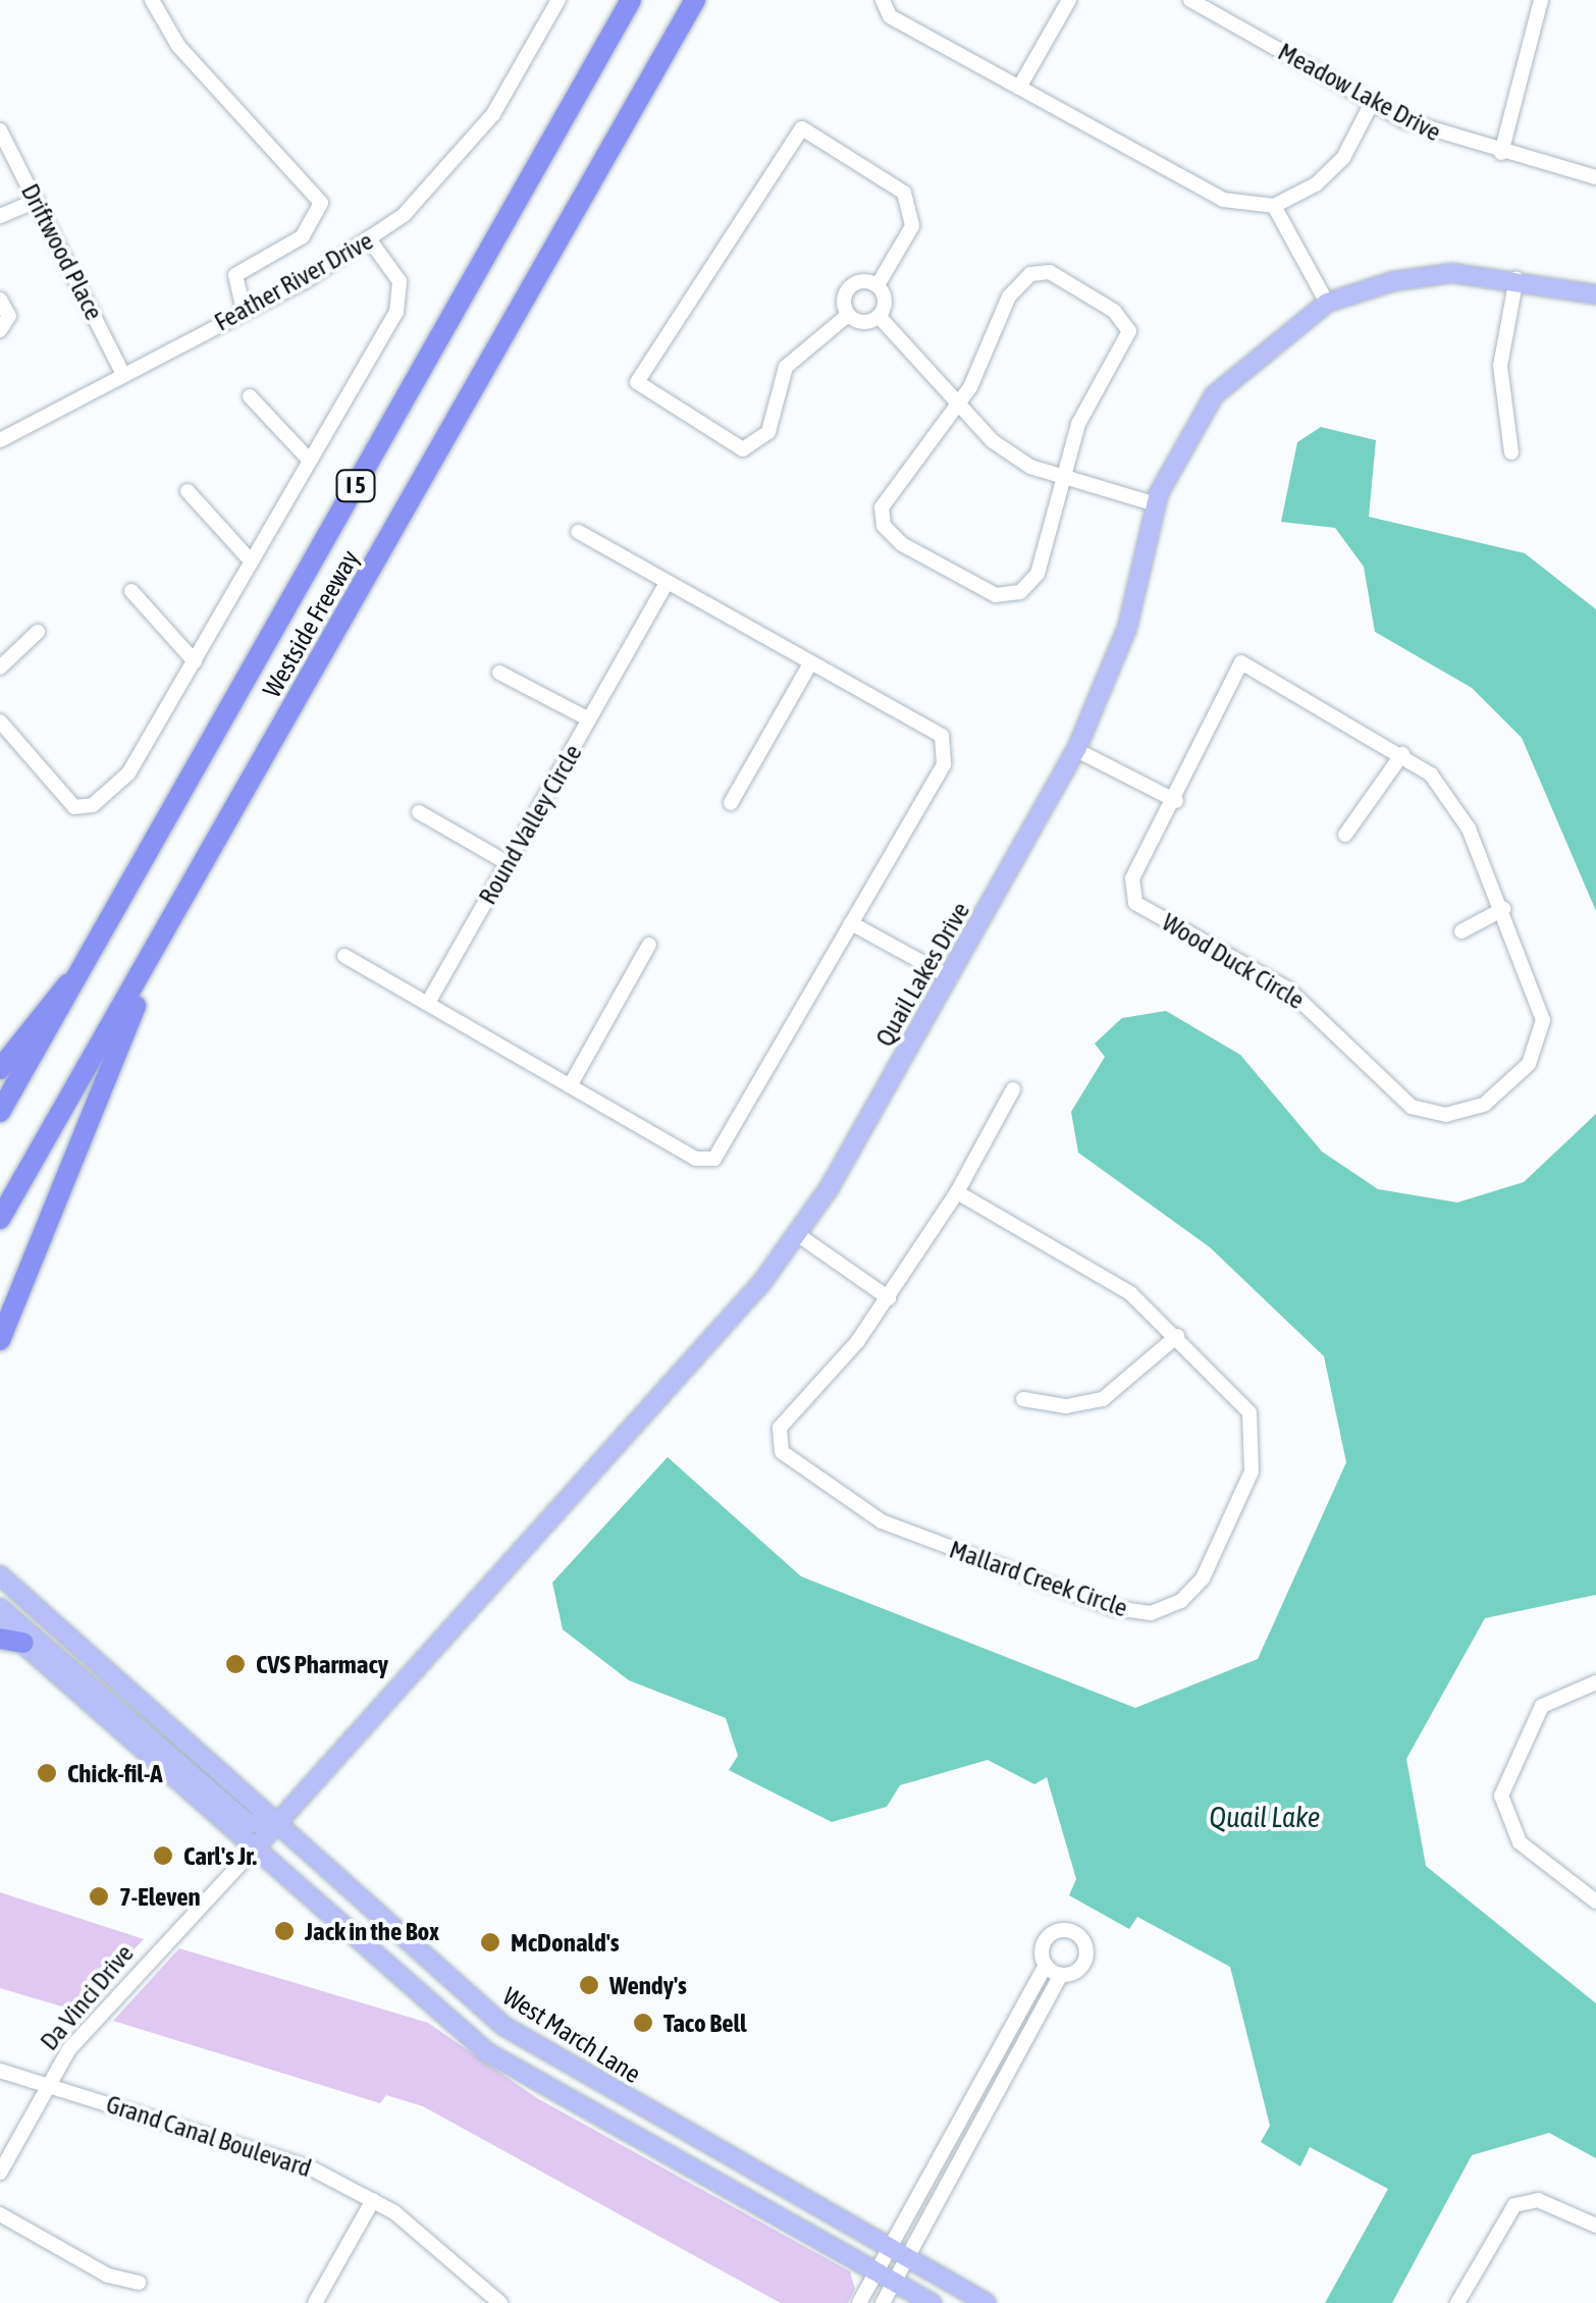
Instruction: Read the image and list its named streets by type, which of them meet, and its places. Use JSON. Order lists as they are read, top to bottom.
{
  "streets": {
    "highway": ["I 5", "Westside Freeway"],
    "main road": ["Quail Lakes Drive", "Da Vinci Drive", "West March Lane"],
    "street": [
      "Meadow Lake Drive",
      "Driftwood Place",
      "Feather River Drive",
      "Round Valley Circle",
      "Wood Duck Circle",
      "Mallard Creek Circle",
      "Grand Canal Boulevard"
    ]
  },
  "crossings": [
    ["Driftwood Place", "Feather River Drive"],
    ["Quail Lakes Drive", "Da Vinci Drive"],
    ["Quail Lakes Drive", "West March Lane"],
    ["Da Vinci Drive", "West March Lane"],
    ["Da Vinci Drive", "Grand Canal Boulevard"]
  ],
  "water": ["Quail Lake"],
  "places": [
    "CVS Pharmacy",
    "Chick-fil-A",
    "Carl's Jr.",
    "7-Eleven",
    "Jack in the Box",
    "McDonald's",
    "Wendy's",
    "Taco Bell"
  ]
}
